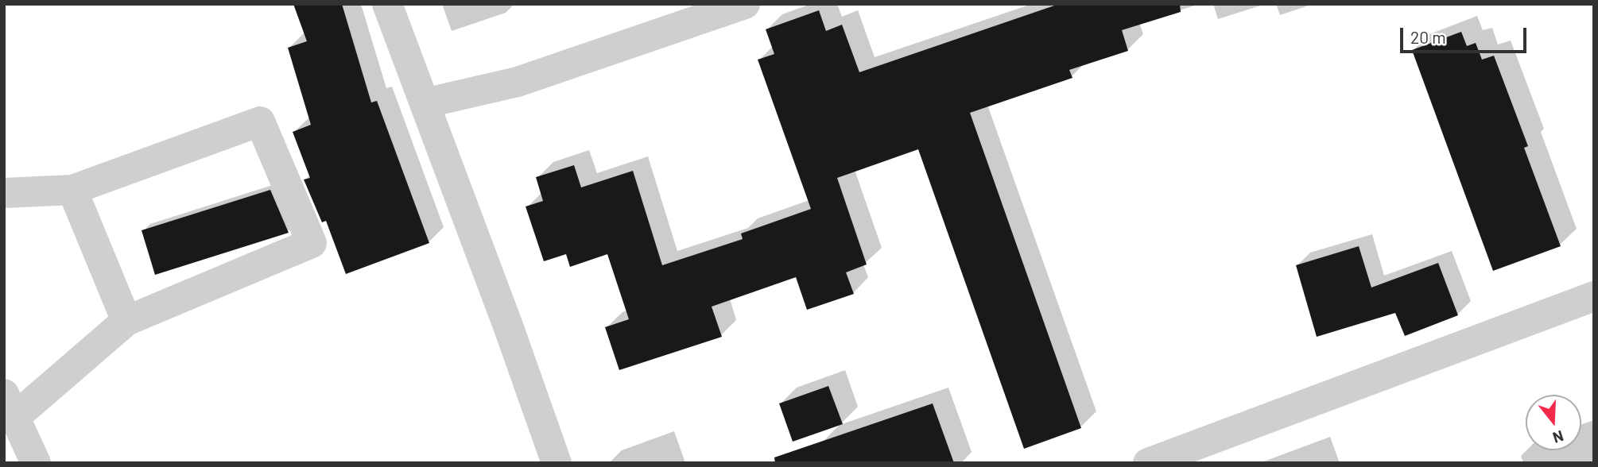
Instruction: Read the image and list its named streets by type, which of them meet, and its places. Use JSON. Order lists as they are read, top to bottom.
{
  "scale_bar": "20 m",
  "north": "bottom"
}
